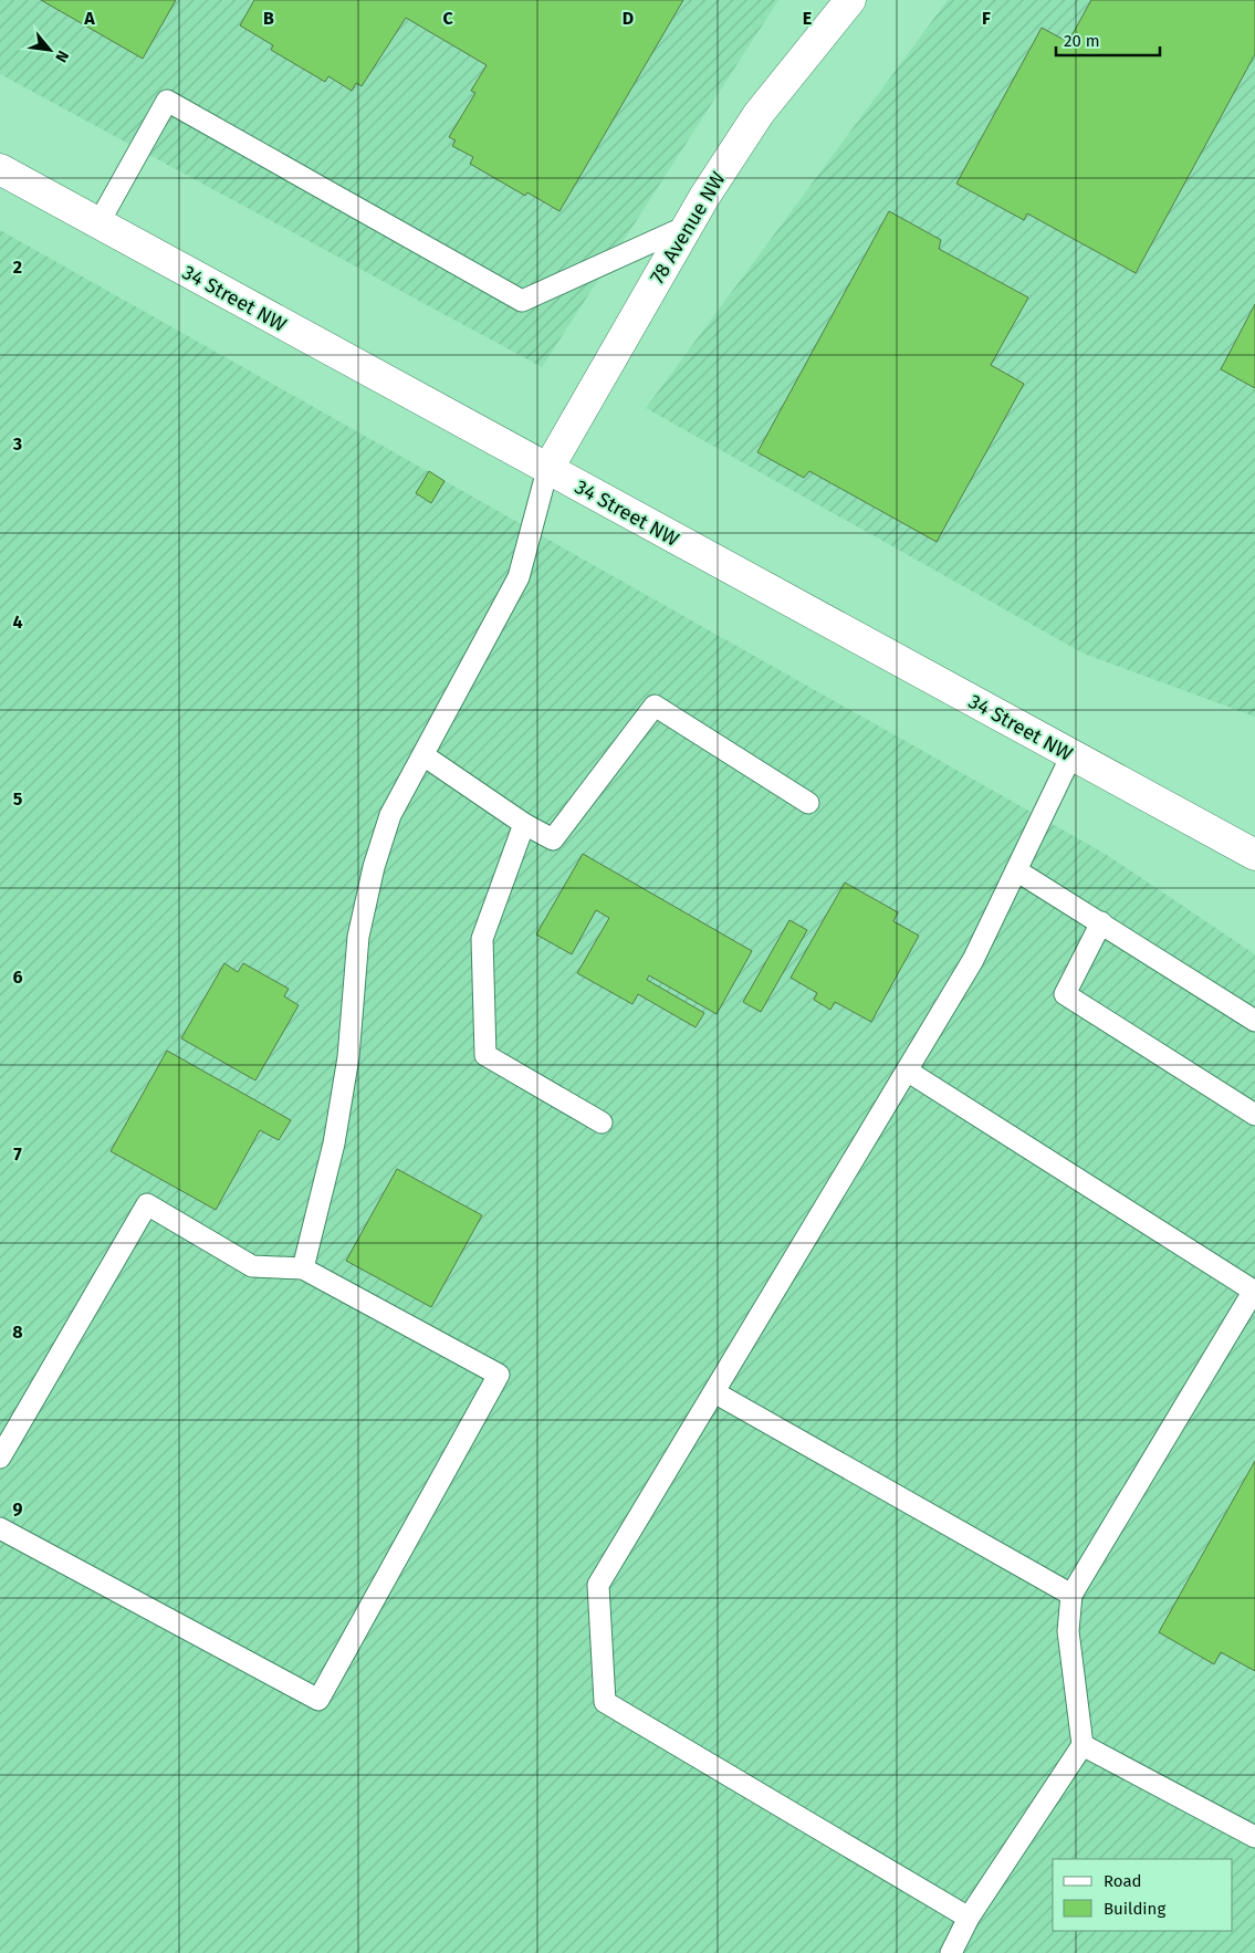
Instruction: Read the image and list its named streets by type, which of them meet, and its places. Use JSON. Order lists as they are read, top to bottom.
{
  "streets": {
    "main road": ["78 Avenue NW", "34 Street NW"]
  },
  "crossings": [
    ["78 Avenue NW", "34 Street NW"]
  ],
  "legend": ["Road", "Building"],
  "scale_bar": "20 m",
  "north": "bottom right",
  "grid": {
    "columns": [
      "A",
      "B",
      "C",
      "D",
      "E",
      "F"
    ],
    "rows": [
      "2",
      "3",
      "4",
      "5",
      "6",
      "7",
      "8",
      "9"
    ]
  }
}
